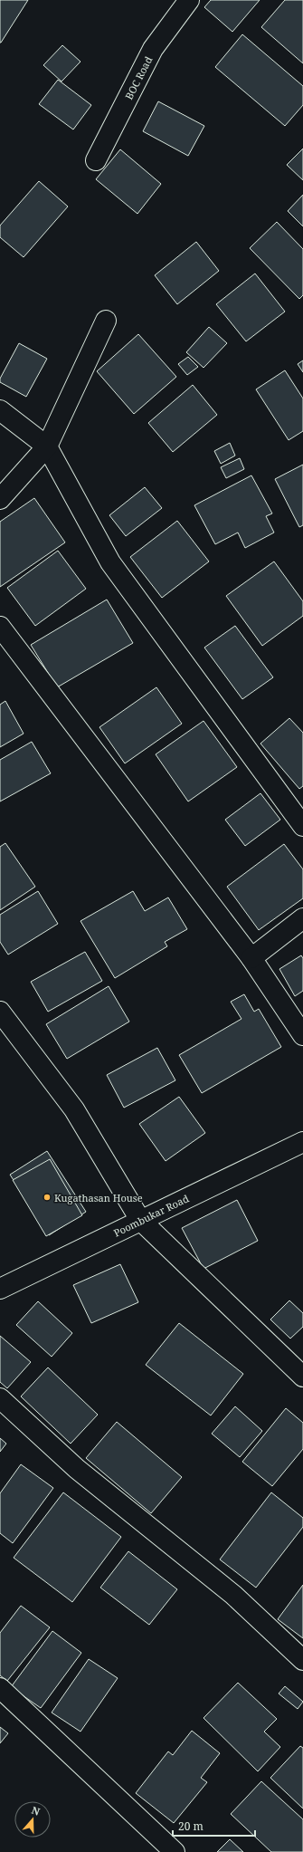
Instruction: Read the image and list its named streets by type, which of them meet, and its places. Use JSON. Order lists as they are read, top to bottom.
{
  "streets": {
    "street": ["BOC Road", "Poombukar Road"]
  },
  "places": ["Kugathasan House"],
  "scale_bar": "20 m",
  "north": "top"
}
